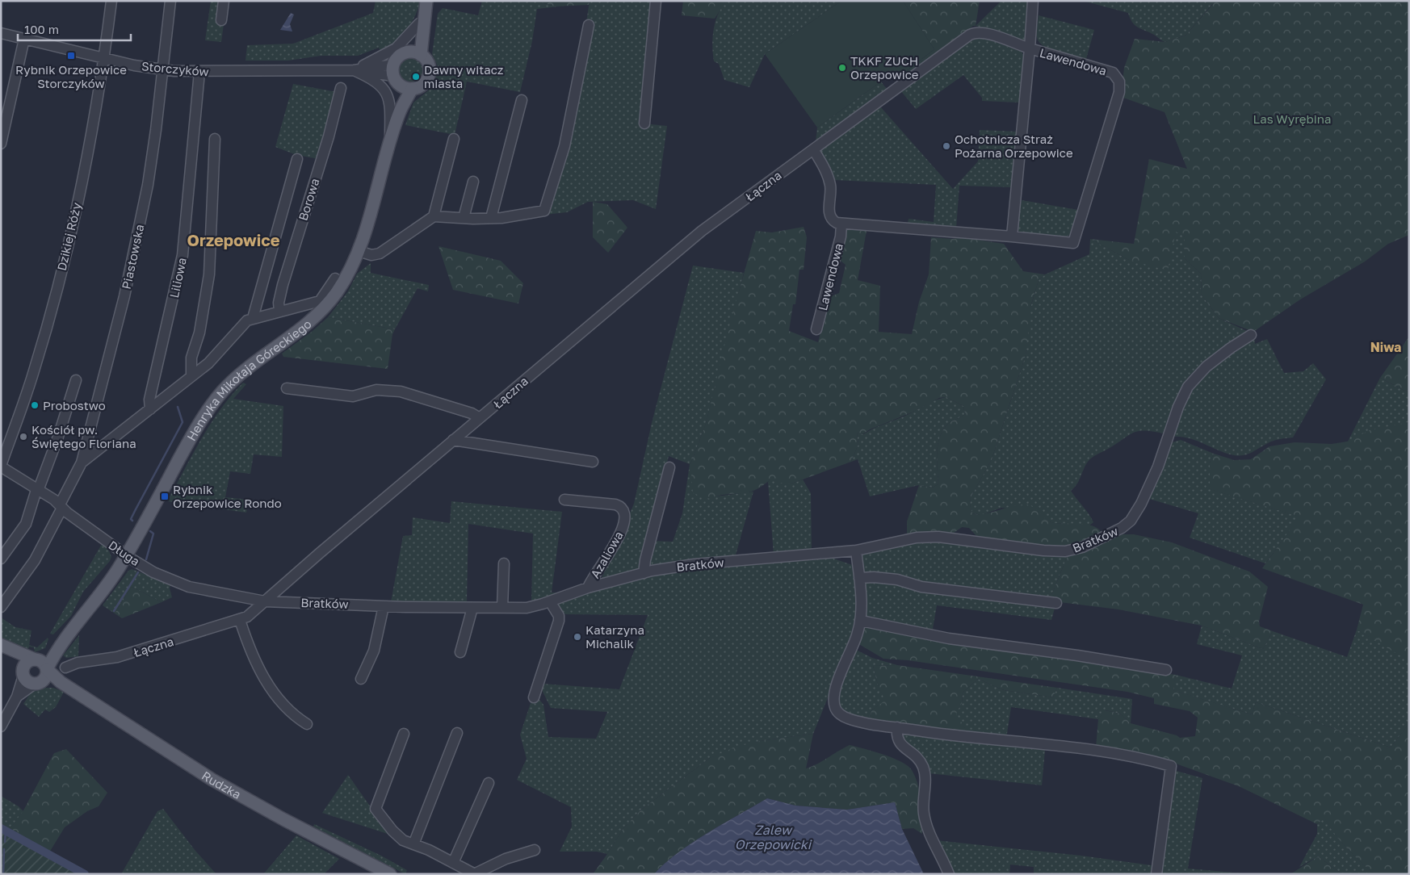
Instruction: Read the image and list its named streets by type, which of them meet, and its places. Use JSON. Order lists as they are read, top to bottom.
{
  "streets": {
    "main road": ["Henryka Mikołaja Góreckiego", "Rudzka"],
    "street": [
      "Lawendowa",
      "Storczyków",
      "Łączna",
      "Borowa",
      "Dzikiej Róży",
      "Piastowska",
      "Liliowa",
      "Bratków",
      "Długa",
      "Azaliowa"
    ]
  },
  "crossings": [
    ["Lawendowa", "Łączna"],
    ["Storczyków", "Dzikiej Róży"],
    ["Storczyków", "Piastowska"],
    ["Storczyków", "Liliowa"],
    ["Storczyków", "Henryka Mikołaja Góreckiego"],
    ["Łączna", "Bratków"],
    ["Łączna", "Długa"],
    ["Dzikiej Róży", "Długa"],
    ["Piastowska", "Długa"],
    ["Henryka Mikołaja Góreckiego", "Długa"],
    ["Henryka Mikołaja Góreckiego", "Rudzka"],
    ["Bratków", "Długa"],
    ["Bratków", "Azaliowa"]
  ],
  "districts": ["Orzepowice", "Niwa"],
  "water": ["Zalew Orzepowicki"],
  "parks": ["Las Wyrębina"],
  "places": {
    "transit": ["Rybnik Orzepowice Storczyków", "Rybnik Orzepowice Rondo"],
    "other": [
      "TKKF ZUCH Orzepowice",
      "Dawny witacz miasta",
      "Ochotnicza Straż Pożarna Orzepowice",
      "Probostwo",
      "Kościół pw. Świętego Floriana",
      "Katarzyna Michalik"
    ]
  },
  "scale_bar": "100 m"
}
